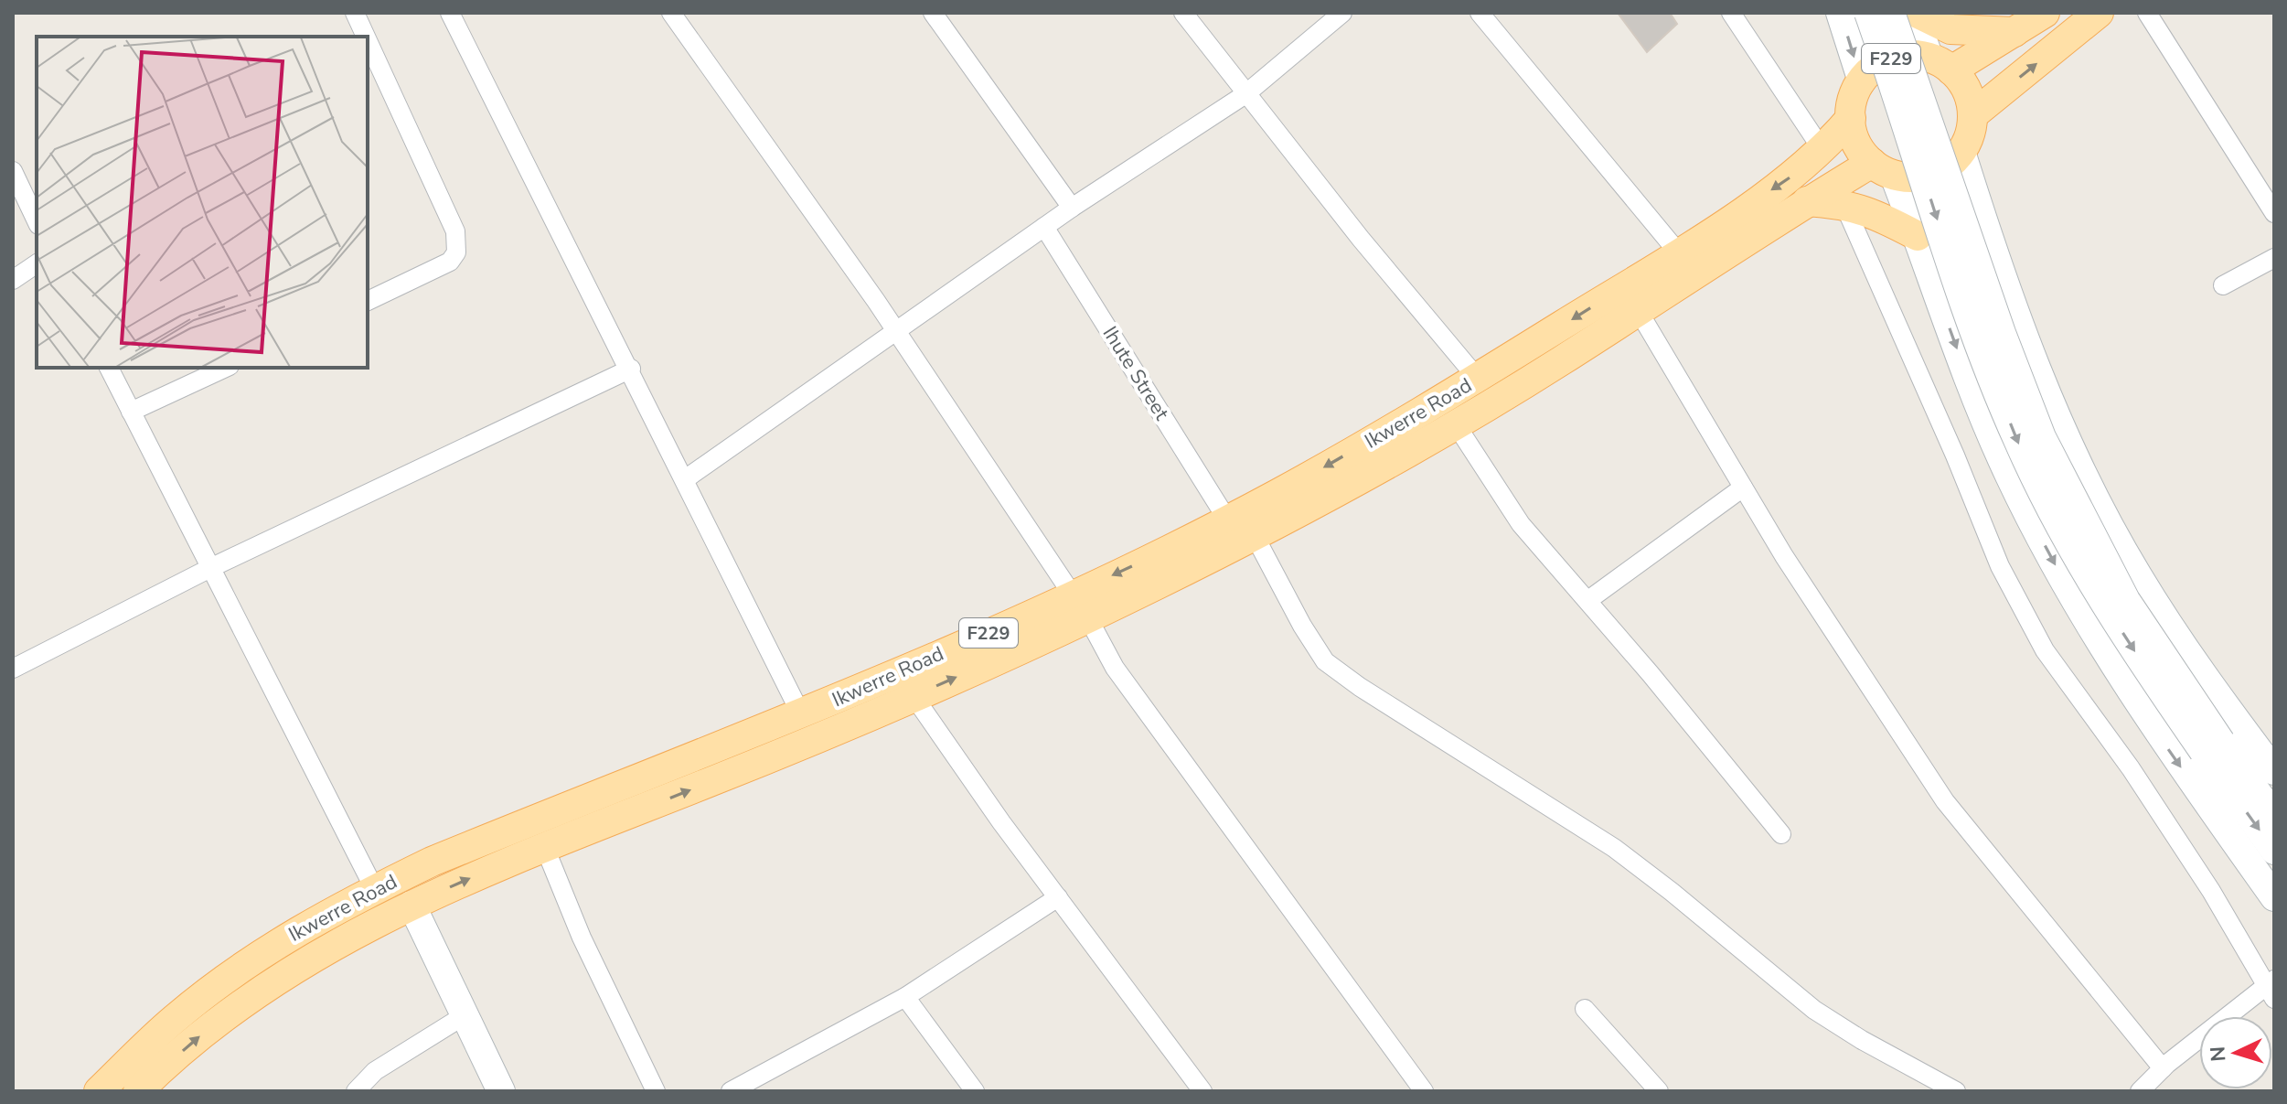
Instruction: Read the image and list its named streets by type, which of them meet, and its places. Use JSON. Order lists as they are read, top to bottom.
{
  "streets": {
    "main road": ["F229", "Ikwerre Road"],
    "street": ["Ihute Street"]
  },
  "crossings": [
    ["F229", "Ikwerre Road"],
    ["Ihute Street", "Ikwerre Road"]
  ],
  "north": "left"
}
